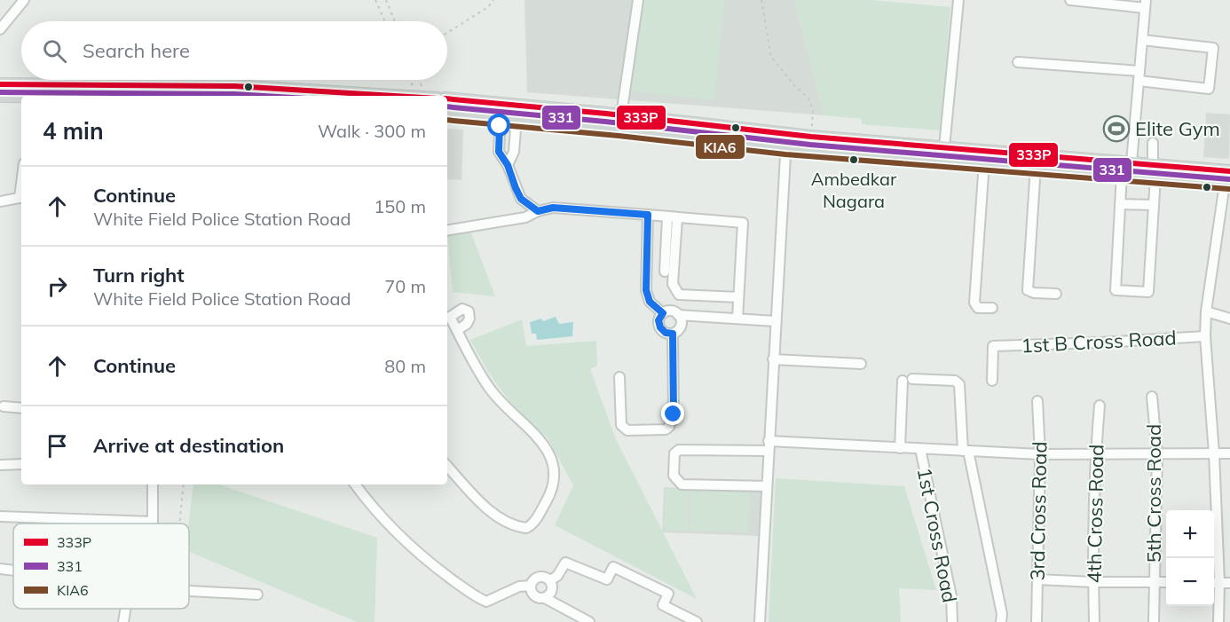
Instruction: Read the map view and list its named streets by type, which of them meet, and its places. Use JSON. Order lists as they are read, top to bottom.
{
  "streets": {
    "street": [
      "1st B Cross Road",
      "5th Cross Road",
      "3rd Cross Road",
      "4th Cross Road",
      "1st Cross Road"
    ]
  },
  "places": {
    "sports": ["Elite Gym"],
    "other": ["Ambedkar Nagara"]
  },
  "lines": ["transit line 333P", "transit line 331", "transit line KIA6"],
  "legend": ["333P", "331", "KIA6"],
  "page": {
    "search": "Search here",
    "heading": ["4 min", "Walk · 300 m"],
    "list": [
      ["Continue", "White Field Police Station Road", "150 m"],
      ["Turn right", "White Field Police Station Road", "70 m"],
      ["Continue", "80 m"],
      "Arrive at destination"
    ],
    "map_buttons": ["+", "−"]
  }
}
